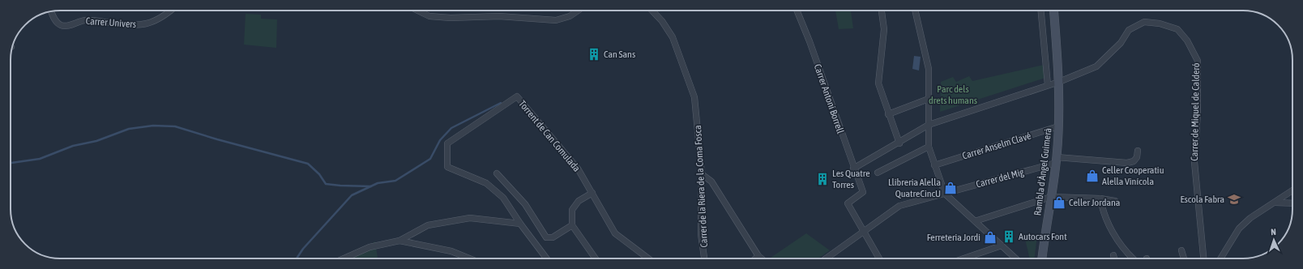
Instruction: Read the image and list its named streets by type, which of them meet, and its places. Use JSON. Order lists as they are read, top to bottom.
{
  "streets": {
    "main road": ["Rambla d'Àngel Guimerà"],
    "street": [
      "Carrer Univers",
      "Carrer Antoni Borrell",
      "Carrer de Miquel de Calderó",
      "Torrent de Can Comulada",
      "Carrer Anselm Clavé",
      "Carrer del Mig",
      "Carrer de la Riera de la Coma Fosca"
    ]
  },
  "crossings": [
    ["Carrer Antoni Borrell", "Carrer de Miquel de Calderó"],
    ["Carrer Antoni Borrell", "Carrer del Mig"],
    ["Carrer de Miquel de Calderó", "Rambla d'Àngel Guimerà"],
    ["Carrer Anselm Clavé", "Rambla d'Àngel Guimerà"],
    ["Rambla d'Àngel Guimerà", "Carrer del Mig"]
  ],
  "parks": ["Parc dels drets humans"],
  "places": {
    "building": ["Can Sans", "Les Quatre Torres", "Autocars Font"],
    "shop": [
      "Celler Cooperatiu Alella Vinícola",
      "Llibreria Alella QuatreCincU",
      "Celler Jordana",
      "Ferreteria Jordi"
    ],
    "school or university": ["Escola Fabra"]
  },
  "north": "top"
}
